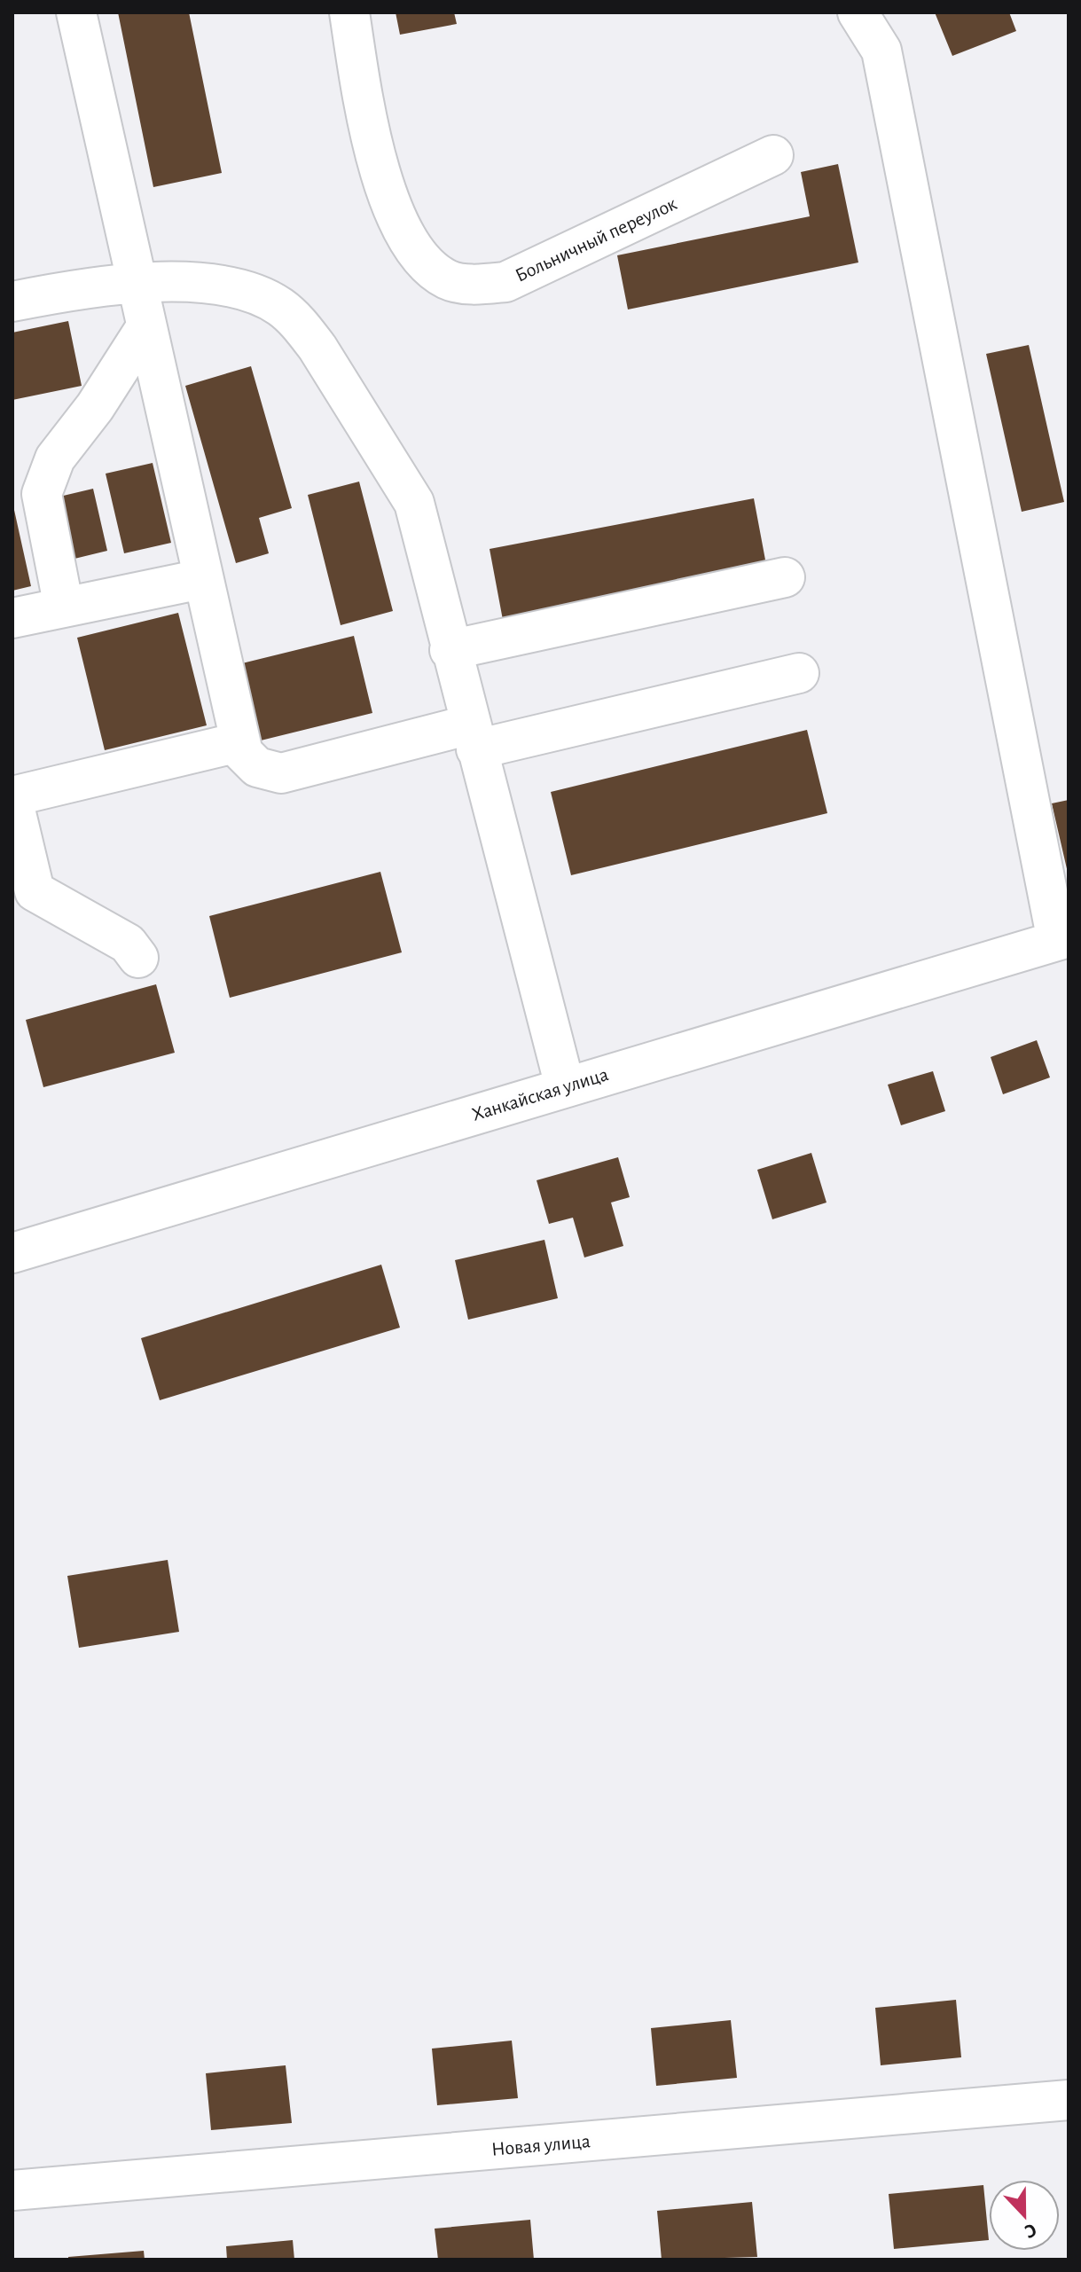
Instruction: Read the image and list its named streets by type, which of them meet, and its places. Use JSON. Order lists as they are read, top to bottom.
{
  "streets": {
    "street": ["Больничный переулок", "Ханкайская улица", "Новая улица"]
  },
  "north": "bottom"
}
